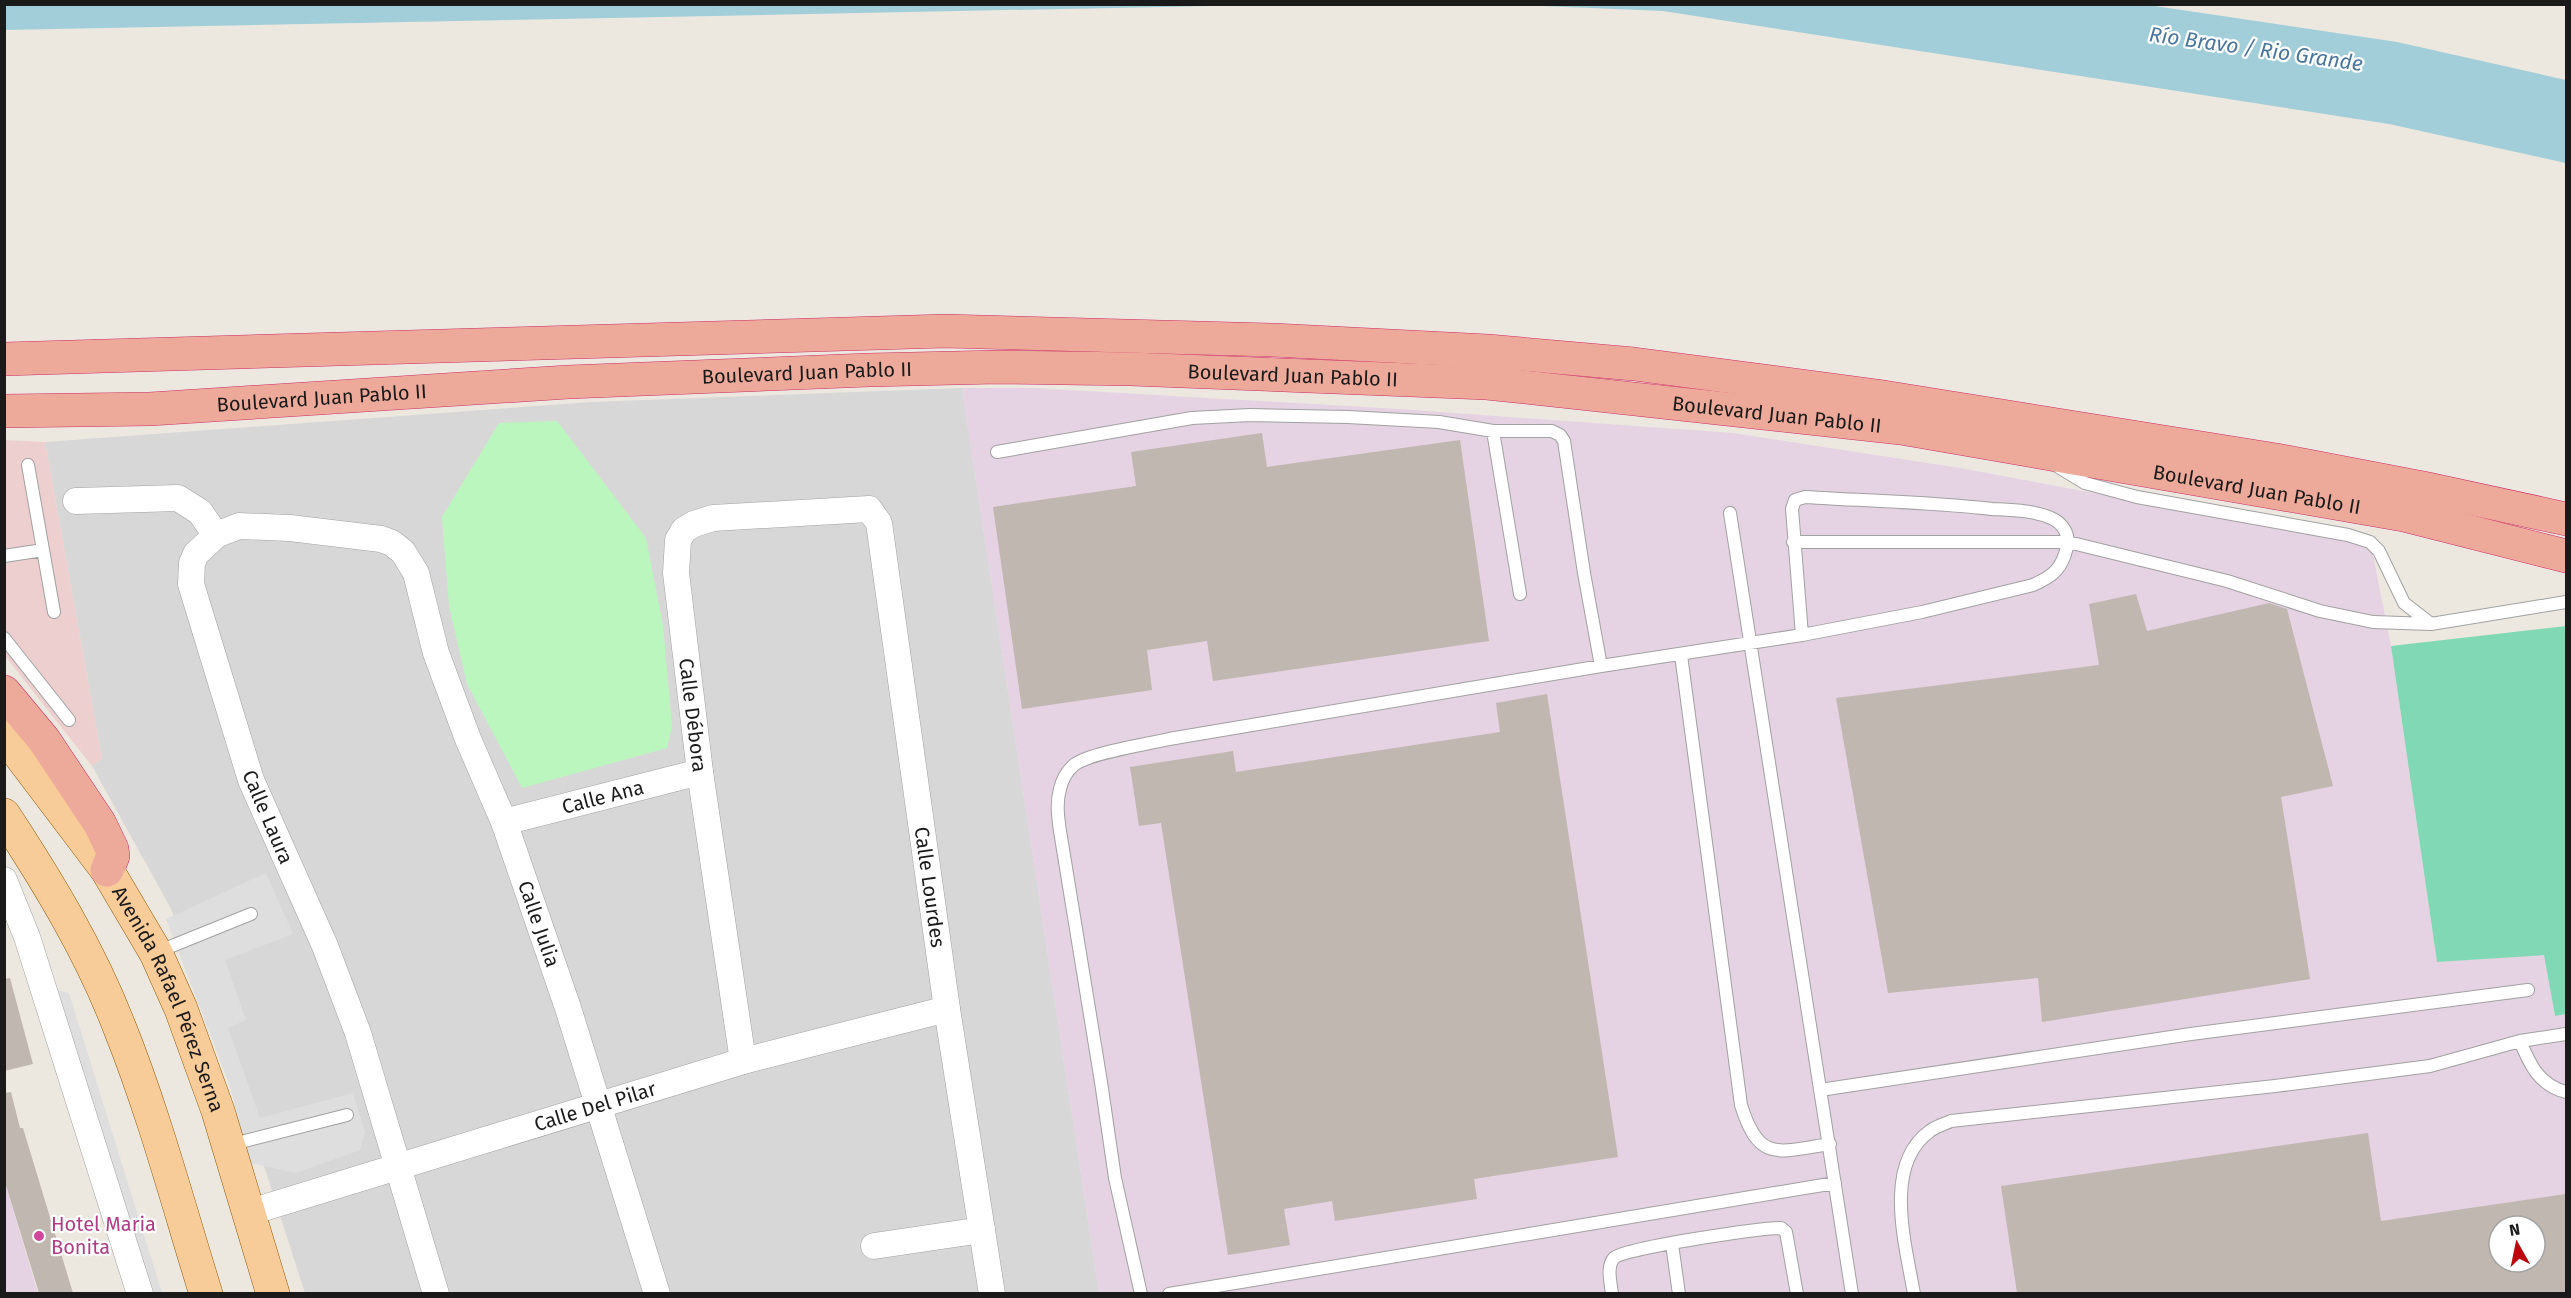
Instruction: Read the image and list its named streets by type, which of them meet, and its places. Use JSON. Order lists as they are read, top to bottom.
{
  "streets": {
    "highway": ["Boulevard Juan Pablo II"],
    "main road": ["Avenida Rafael Pérez Serna"],
    "street": [
      "Calle Débora",
      "Calle Ana",
      "Calle Laura",
      "Calle Lourdes",
      "Calle Julia",
      "Calle Del Pilar"
    ]
  },
  "crossings": [
    ["Calle Débora", "Calle Ana"],
    ["Calle Débora", "Calle Lourdes"],
    ["Calle Débora", "Calle Del Pilar"],
    ["Calle Ana", "Calle Julia"],
    ["Calle Laura", "Calle Julia"],
    ["Calle Laura", "Calle Del Pilar"],
    ["Calle Lourdes", "Calle Del Pilar"],
    ["Calle Julia", "Calle Del Pilar"],
    ["Avenida Rafael Pérez Serna", "Calle Del Pilar"]
  ],
  "water": ["Río Bravo / Rio Grande"],
  "places": ["Hotel Maria Bonita"],
  "north": "top"
}
